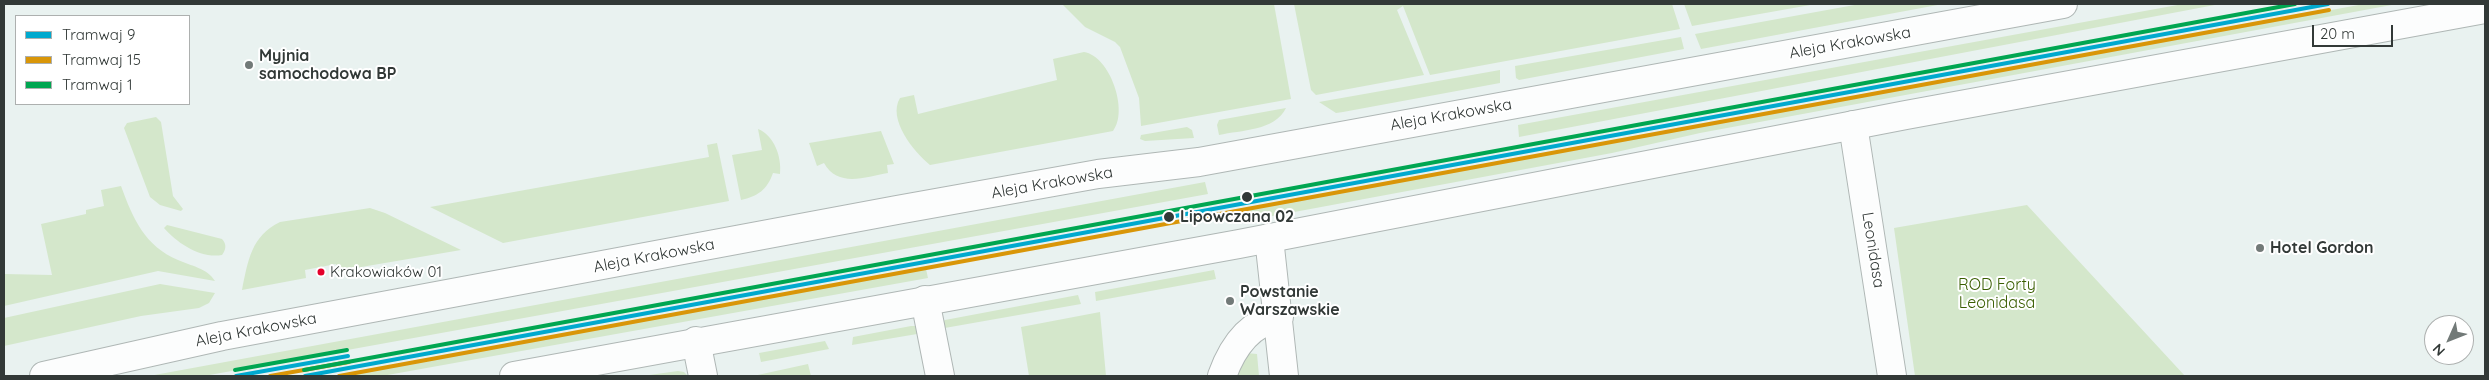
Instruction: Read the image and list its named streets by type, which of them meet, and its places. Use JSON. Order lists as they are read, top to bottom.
{
  "streets": {
    "main road": ["Aleja Krakowska", "Leonidasa"]
  },
  "parks": ["ROD Forty Leonidasa"],
  "places": [
    "Myjnia samochodowa BP",
    "Lipowczana 02",
    "Hotel Gordon",
    "Krakowiaków 01",
    "Powstanie Warszawskie"
  ],
  "lines": ["tram line 9", "tram line 1", "tram line 15"],
  "legend": ["Tramwaj 9", "Tramwaj 15", "Tramwaj 1"],
  "scale_bar": "20 m",
  "north": "bottom left"
}
